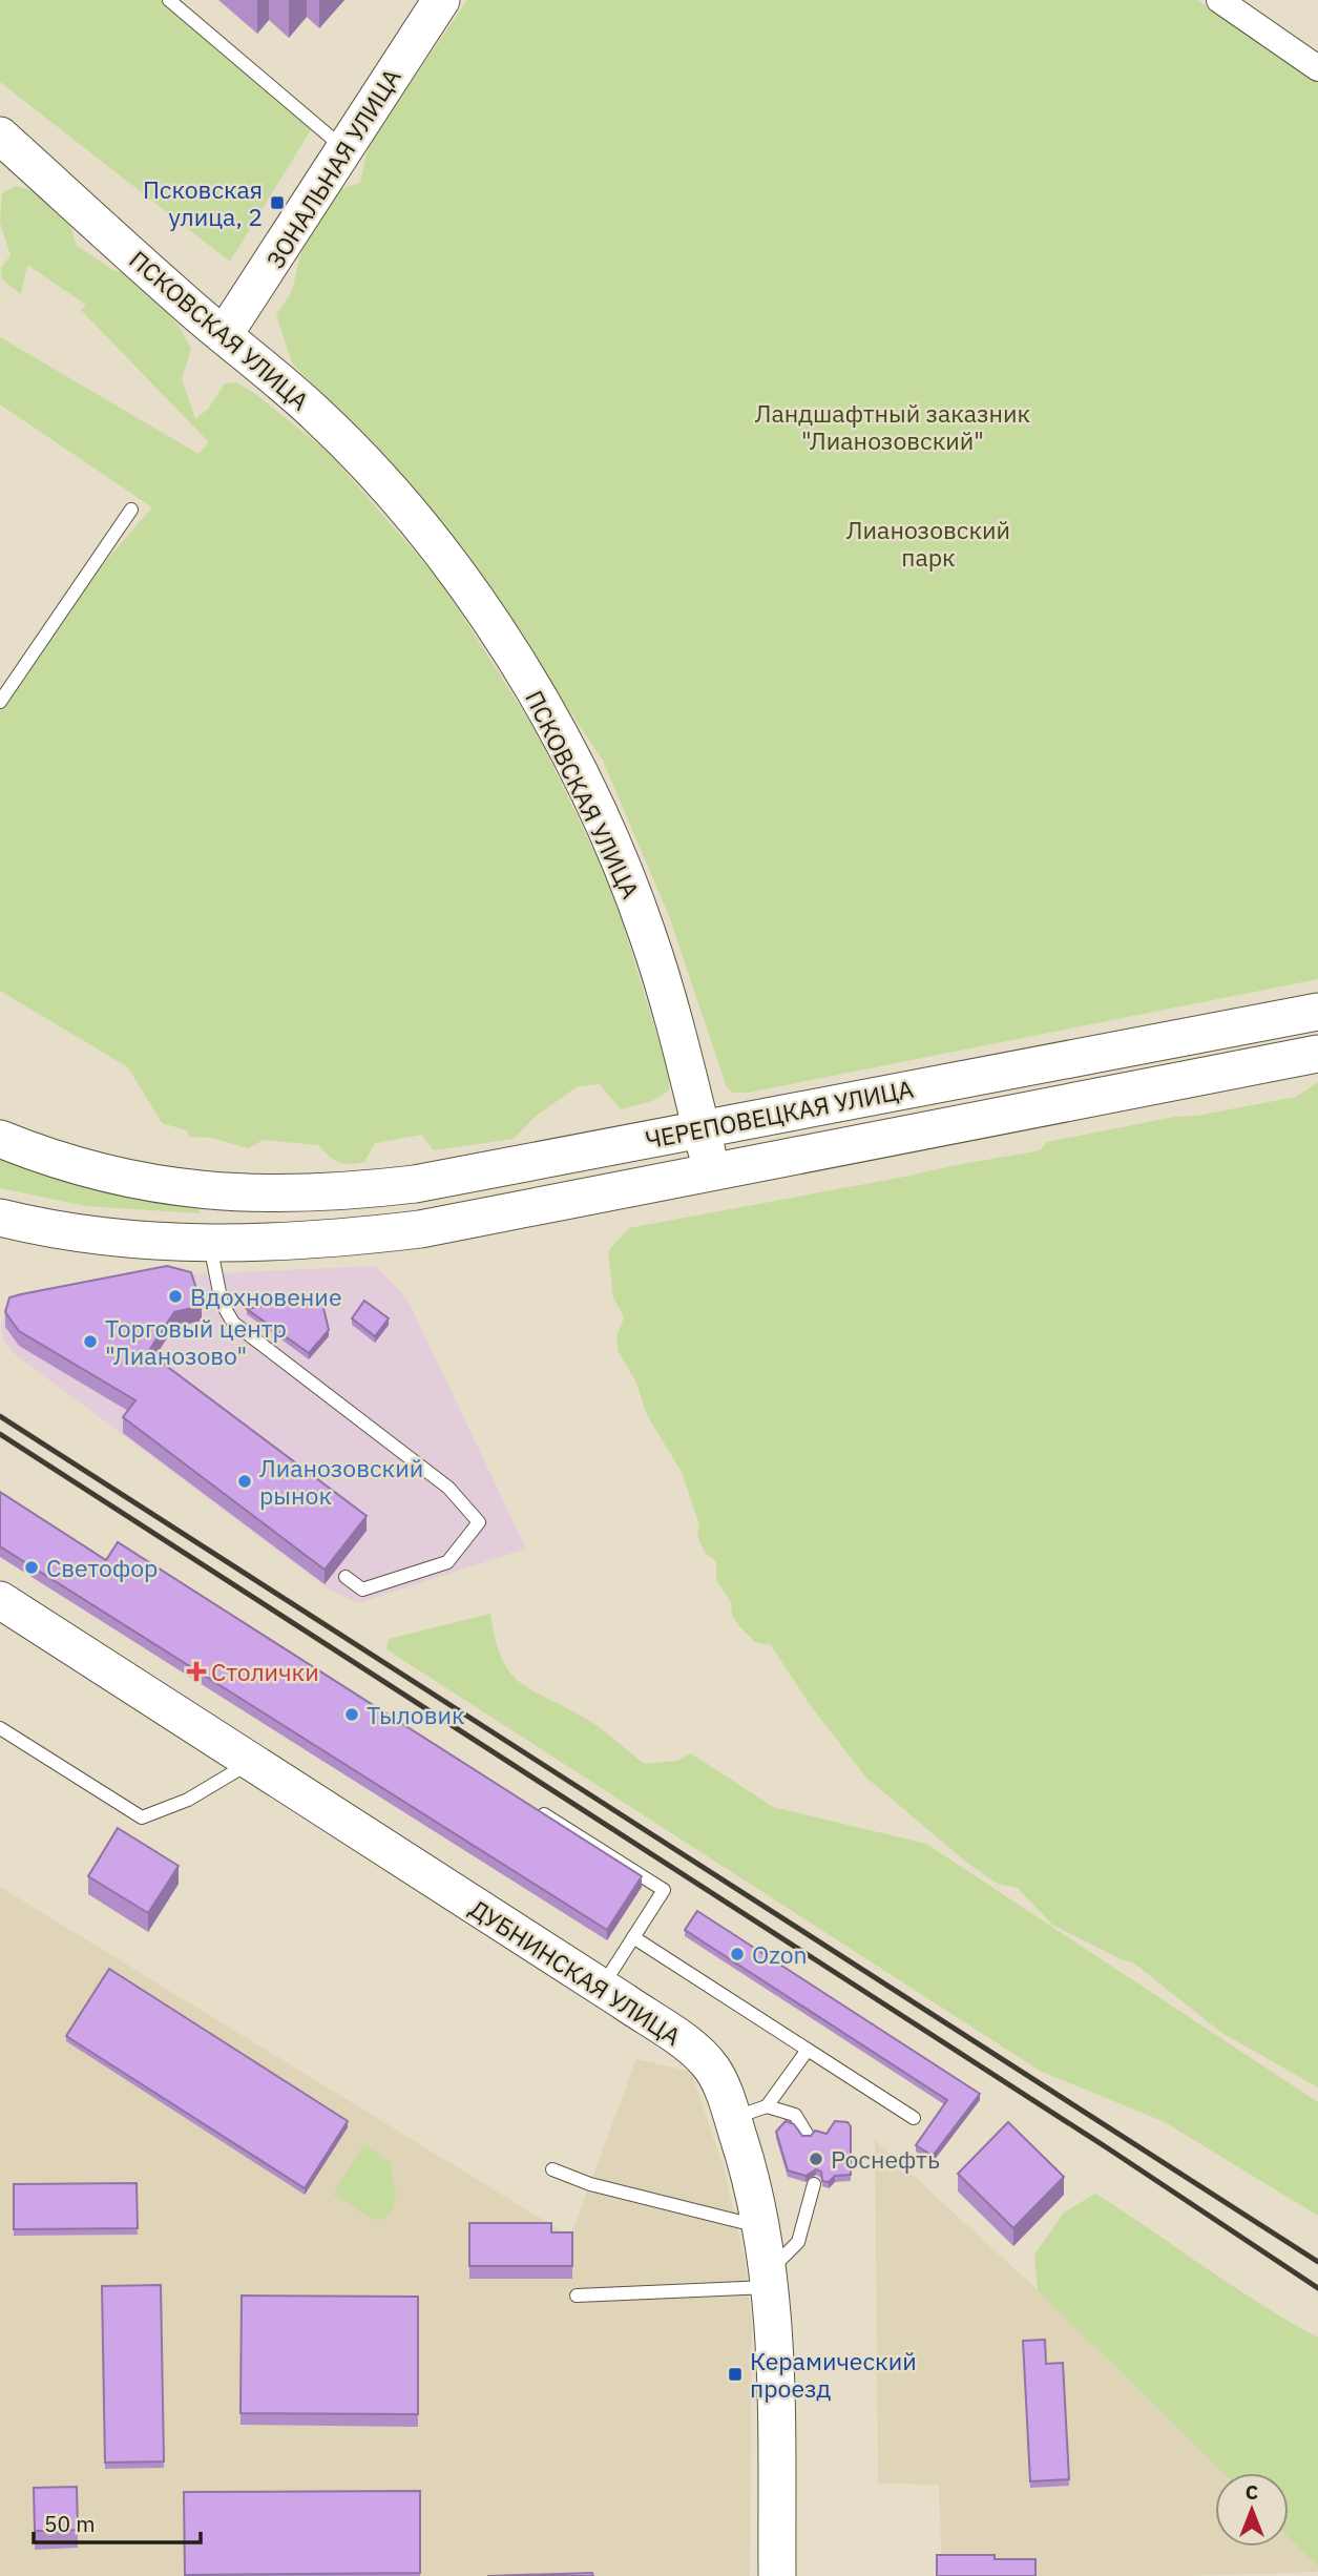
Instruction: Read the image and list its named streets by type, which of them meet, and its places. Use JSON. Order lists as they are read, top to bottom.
{
  "streets": {
    "street": [
      "ЗОНАЛЬНАЯ УЛИЦА",
      "ПСКОВСКАЯ УЛИЦА",
      "ЧЕРЕПОВЕЦКАЯ УЛИЦА",
      "ДУБНИНСКАЯ УЛИЦА"
    ]
  },
  "crossings": [
    ["ЗОНАЛЬНАЯ УЛИЦА", "ПСКОВСКАЯ УЛИЦА"],
    ["ПСКОВСКАЯ УЛИЦА", "ЧЕРЕПОВЕЦКАЯ УЛИЦА"]
  ],
  "parks": ["Ландшафтный заказник \"Лианозовский\"", "Лианозовский парк"],
  "places": {
    "transit": ["Псковская улица, 2", "Керамический проезд"],
    "other": [
      "Вдохновение",
      "Торговый центр \"Лианозово\"",
      "Лианозовский рынок",
      "Светофор",
      "Тыловик",
      "Ozon",
      "Роснефть"
    ],
    "health": ["Столички"]
  },
  "scale_bar": "50 m",
  "north": "top"
}
